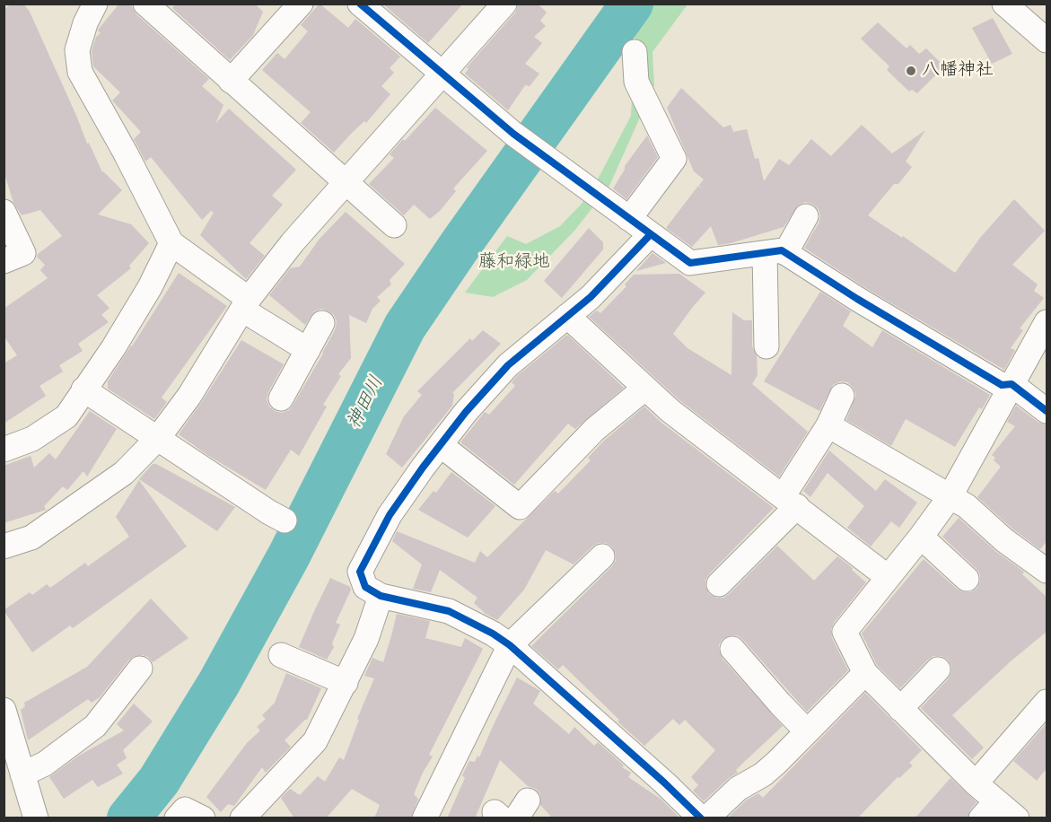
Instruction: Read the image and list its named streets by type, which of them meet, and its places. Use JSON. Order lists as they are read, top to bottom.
{
  "water": ["神田川"],
  "parks": ["藤和緑地"],
  "places": ["八幡神社"]
}
